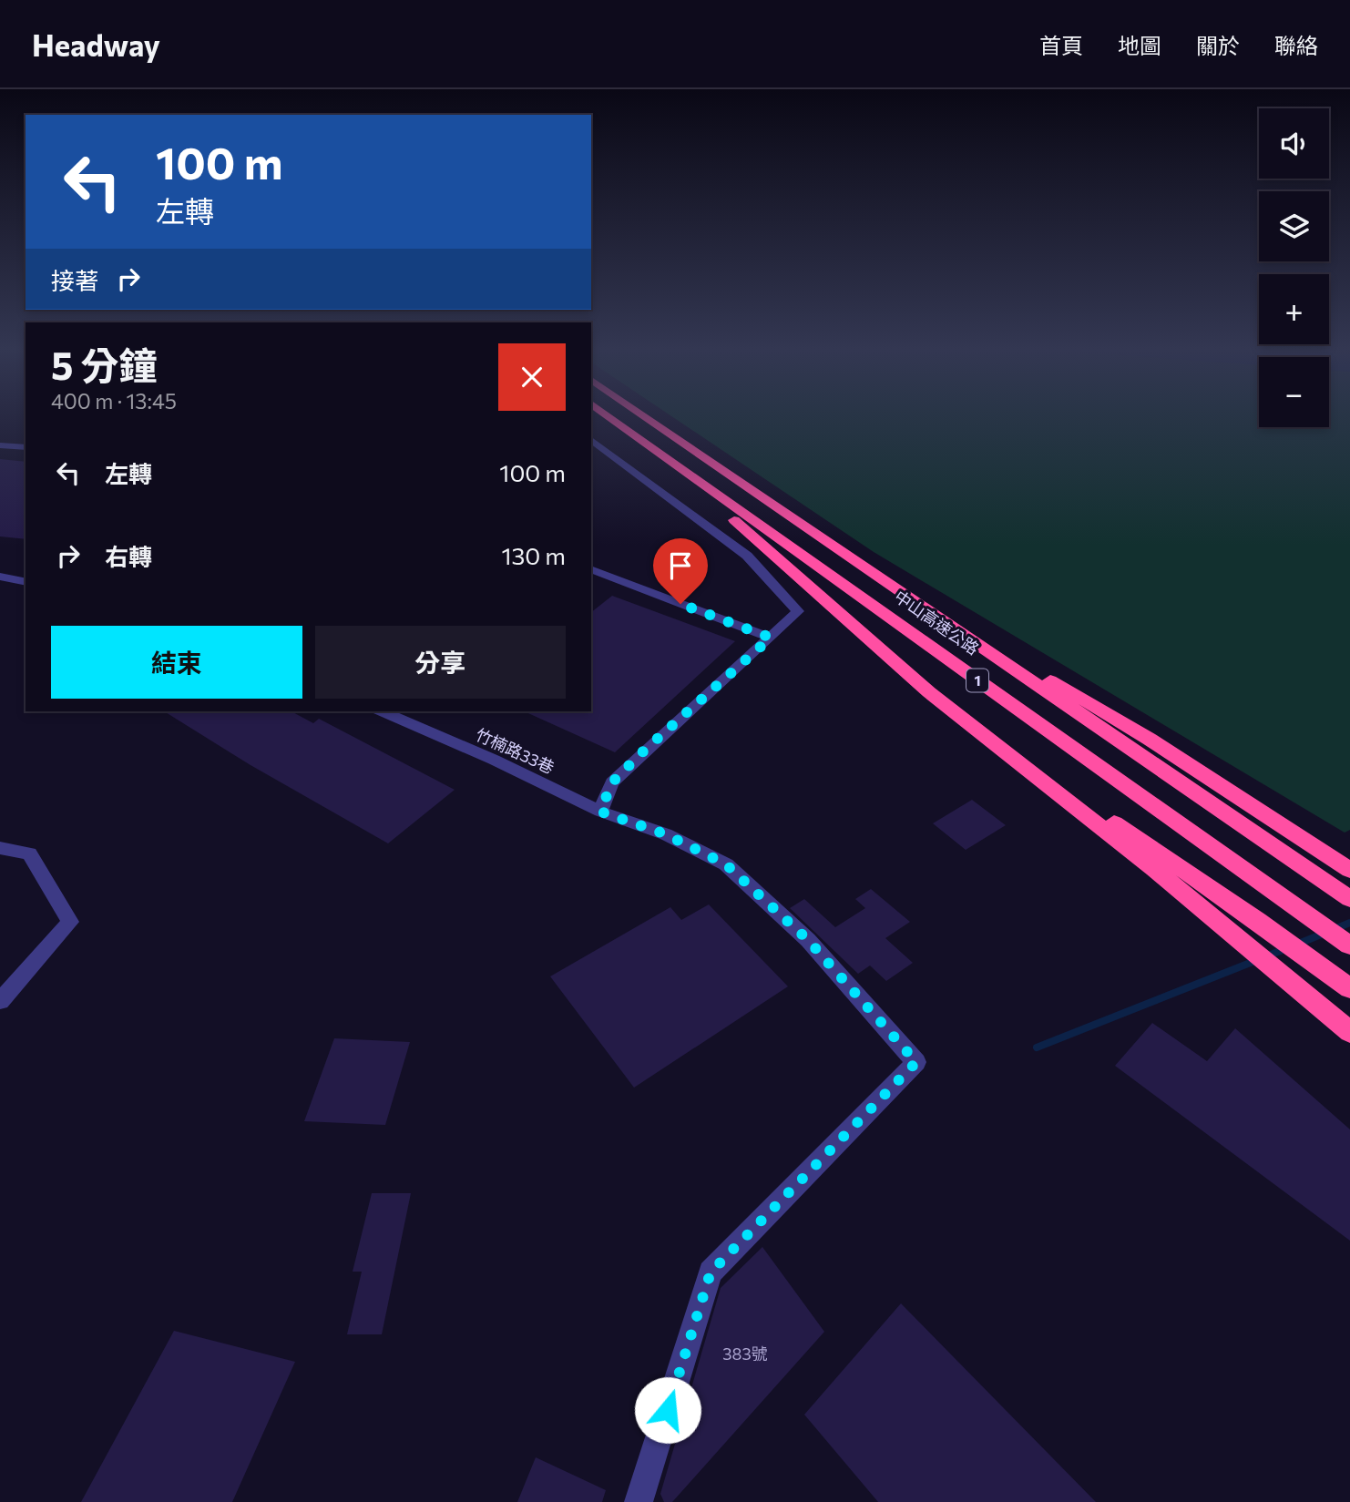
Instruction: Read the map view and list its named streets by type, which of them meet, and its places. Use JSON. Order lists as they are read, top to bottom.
{
  "streets": {
    "highway": ["中山高速公路", "1"],
    "street": ["竹楠路33巷"]
  },
  "house_numbers": ["383號"],
  "page": {
    "header": "Headway",
    "nav": [
      "首頁",
      "地圖",
      "關於",
      "聯絡"
    ],
    "map_buttons": ["+", "−"],
    "turn": ["100 m", "左轉"],
    "then": "接著",
    "heading": ["5 分鐘", "400 m · 13:45"],
    "list": [
      {
        "name": "左轉",
        "value": "100 m"
      },
      {
        "name": "右轉",
        "value": "130 m"
      }
    ],
    "buttons": ["結束", "分享"]
  }
}
